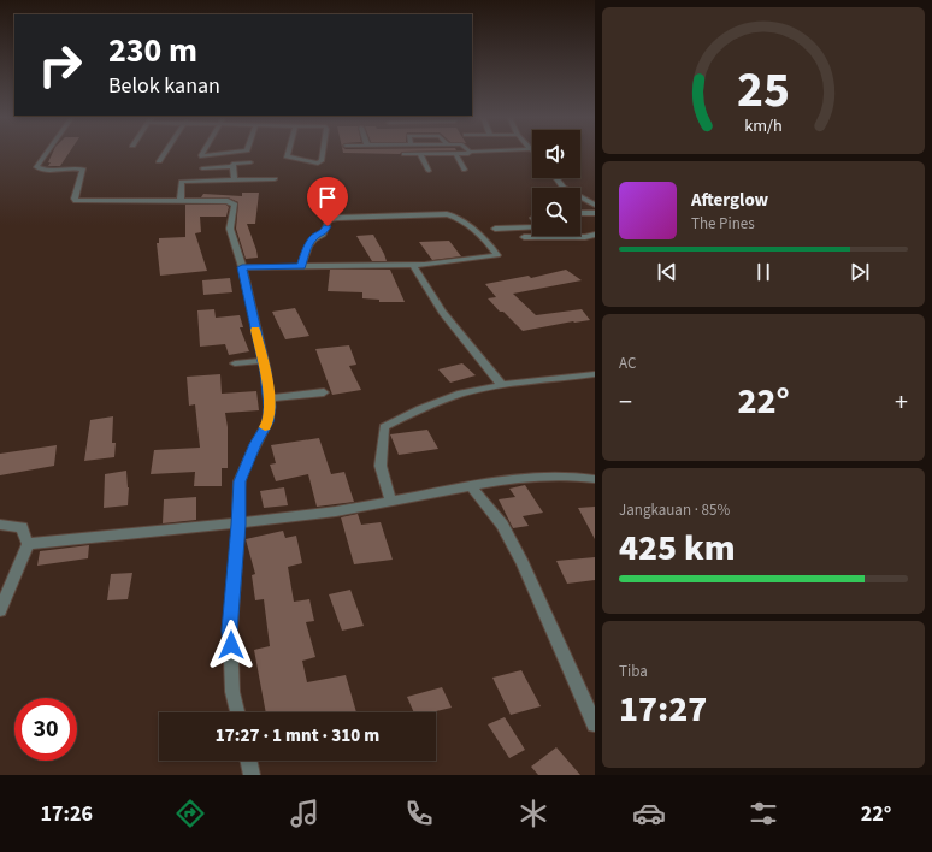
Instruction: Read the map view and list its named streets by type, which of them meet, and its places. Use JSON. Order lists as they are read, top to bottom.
{
  "page": {
    "turn": ["230 m", "Belok kanan"],
    "song": ["Afterglow", "The Pines"],
    "tile": [
      "AC",
      ["Jangkauan · 85%", "425 km"],
      ["Tiba", "17:27"]
    ],
    "heat": ["−", "22°", "+"],
    "limit": "30",
    "trip": "17:27 · 1 mnt · 310 m",
    "tabs": ["17:26", "22°"],
    "gauge": ["25", "km/h"]
  }
}
